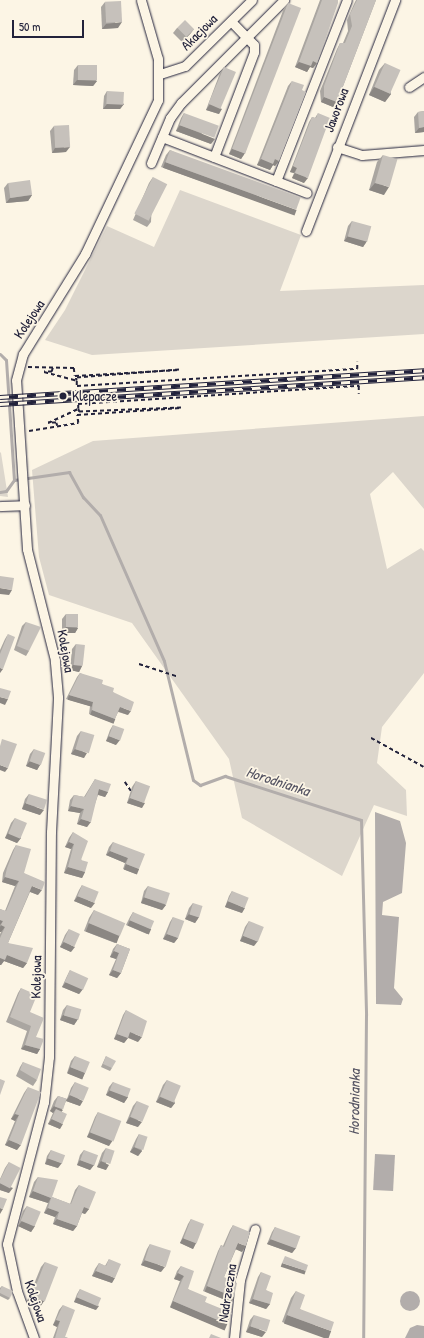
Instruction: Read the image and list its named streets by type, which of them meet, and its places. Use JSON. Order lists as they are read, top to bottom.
{
  "streets": {
    "street": [
      "Akacjowa",
      "Jaworowa",
      "Kolejowa",
      "Nadrzeczna"
    ]
  },
  "crossings": [
    ["Akacjowa", "Kolejowa"]
  ],
  "water": ["Horodnianka"],
  "places": ["Klepacze"],
  "scale_bar": "50 m"
}
